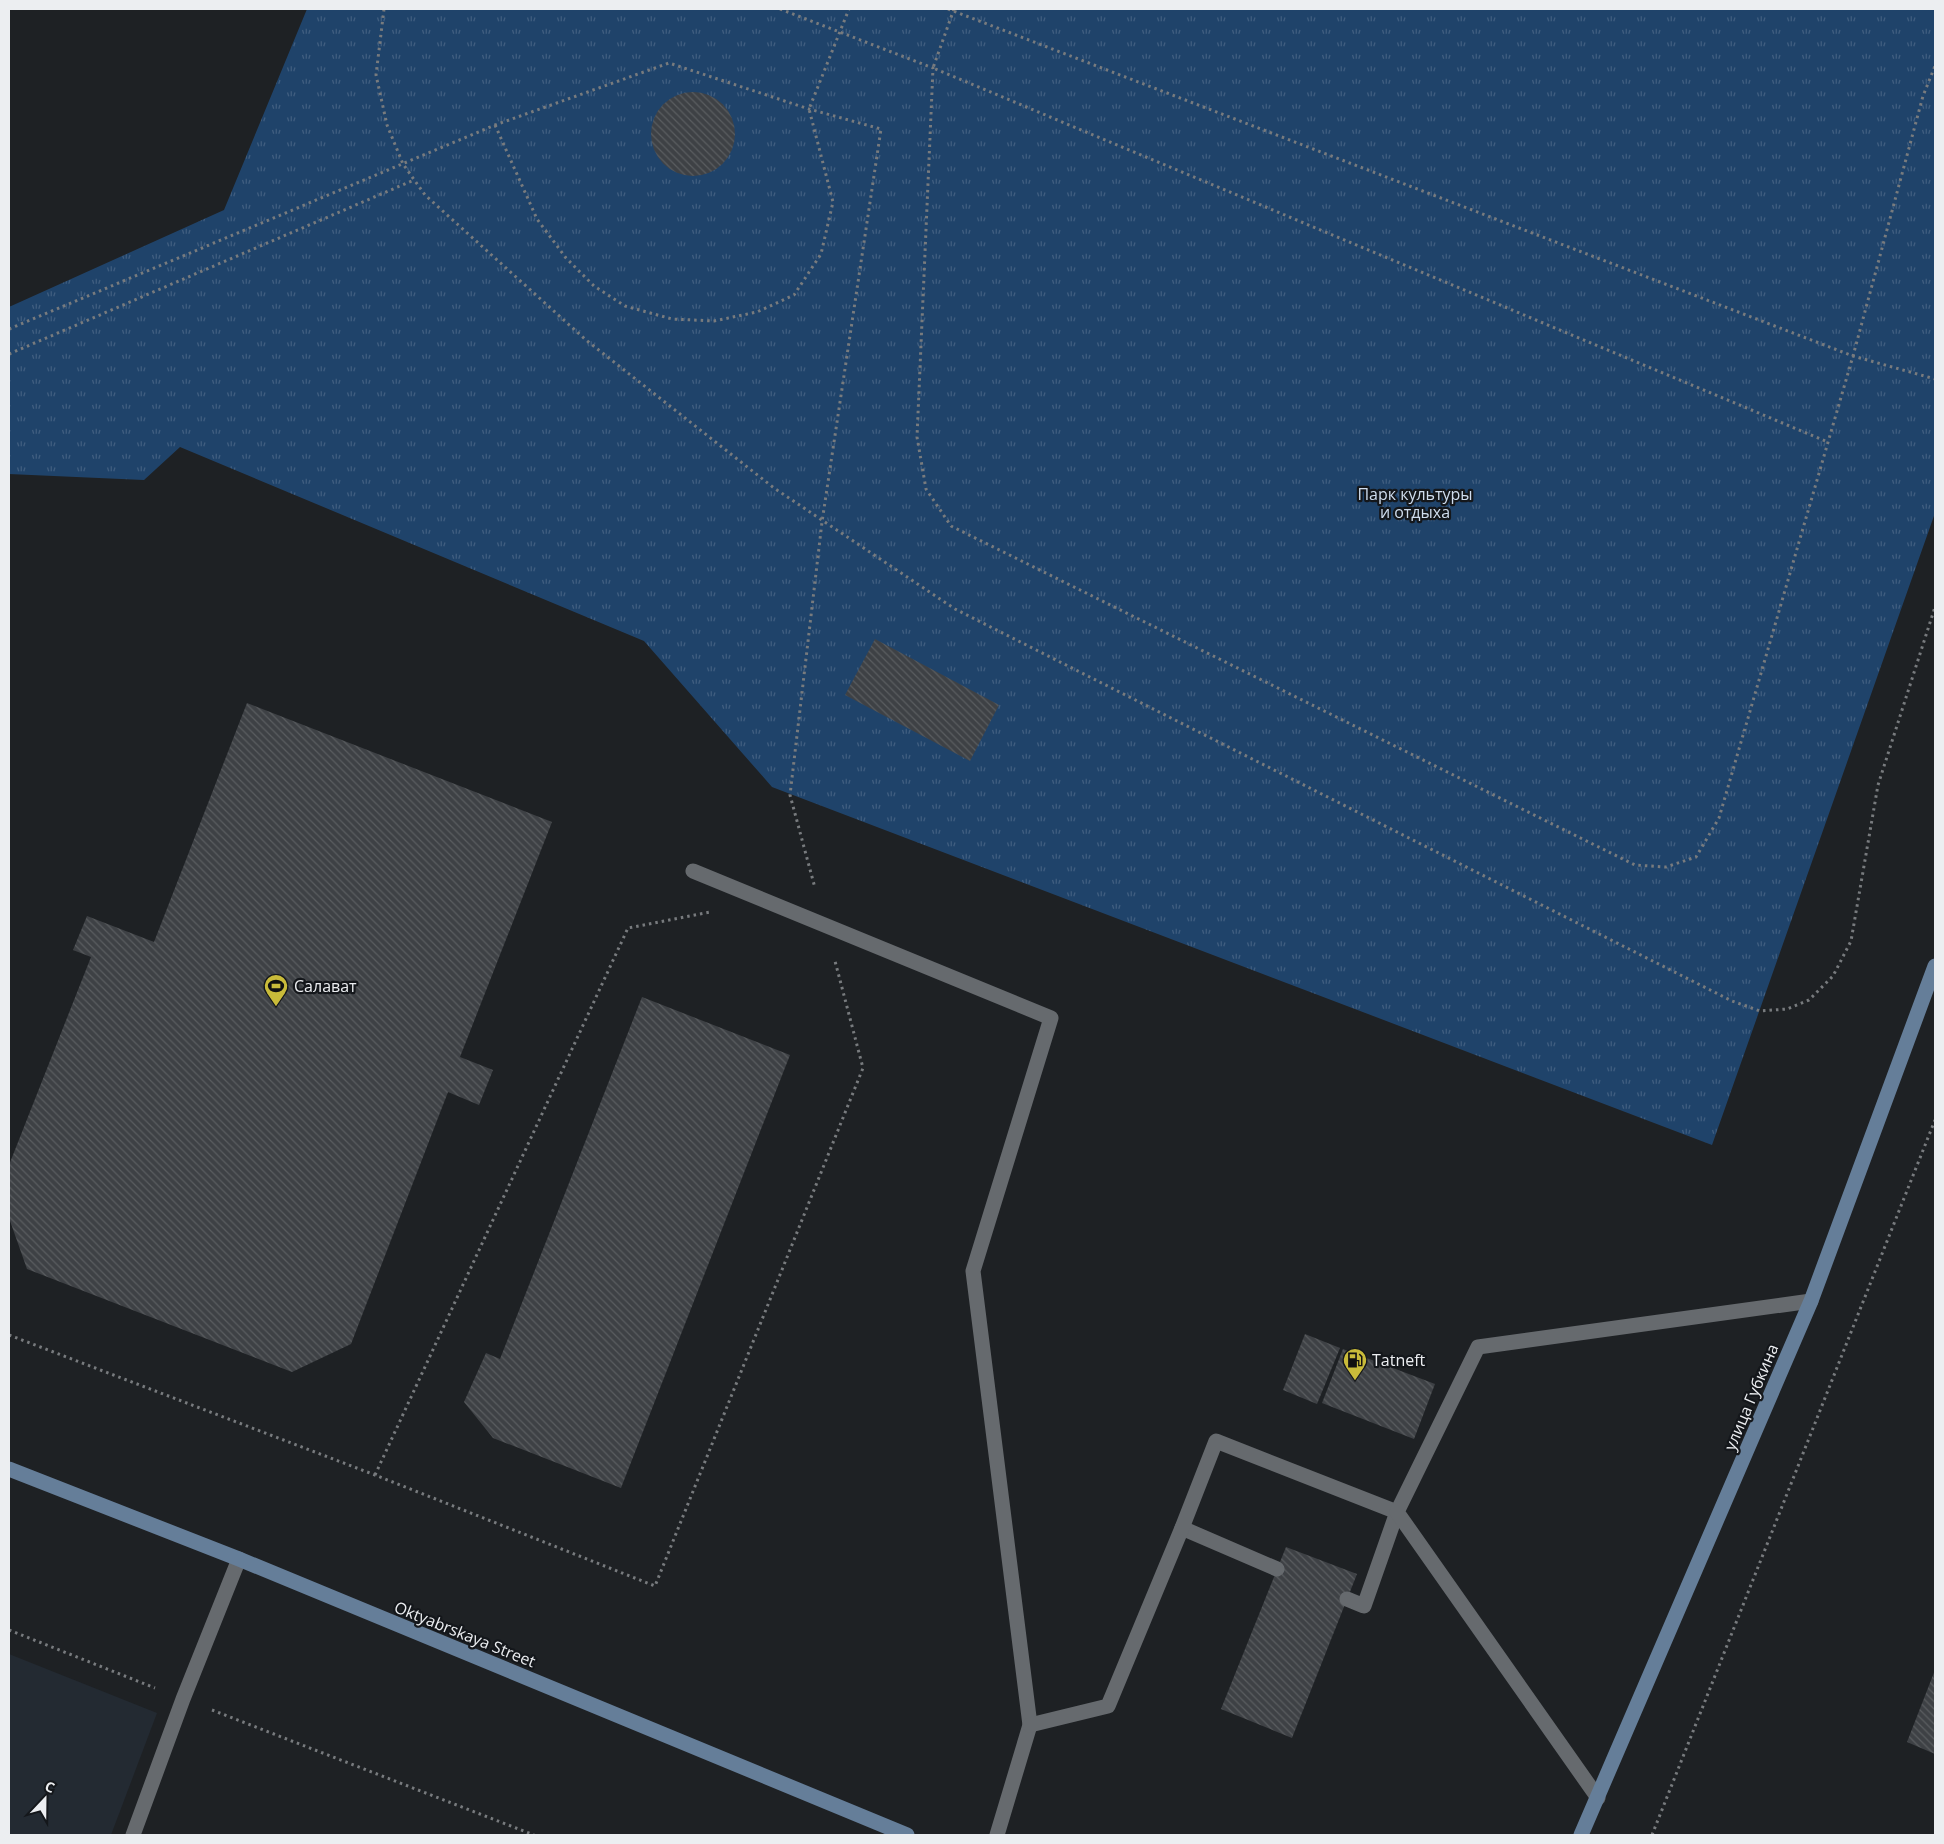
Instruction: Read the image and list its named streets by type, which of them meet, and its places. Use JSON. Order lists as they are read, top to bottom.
{
  "streets": {
    "street": ["улица Губкина", "Oktyabrskaya Street"]
  },
  "parks": ["Парк культуры и отдыха"],
  "places": {
    "sports": ["Салават"],
    "fuel station": ["Tatneft"]
  },
  "north": "top"
}
